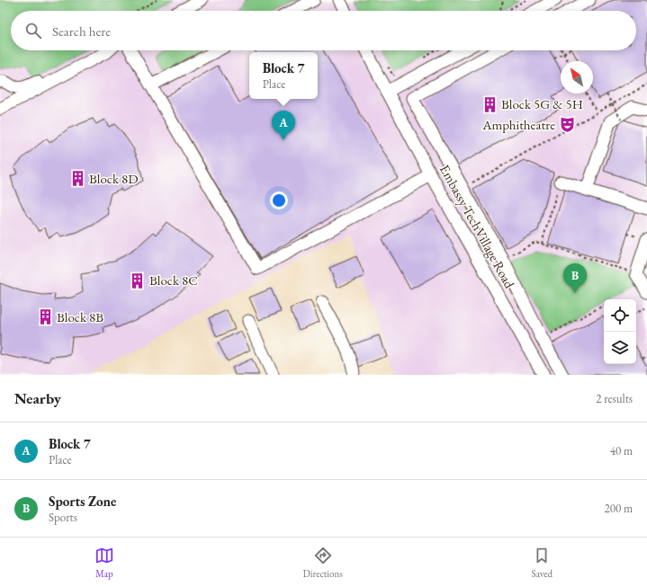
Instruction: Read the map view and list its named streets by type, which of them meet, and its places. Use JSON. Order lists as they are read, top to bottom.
{
  "streets": {
    "street": ["Embassy TechVillage Road"]
  },
  "places": {
    "building": [
      "Block 5G & 5H",
      "Block 8D",
      "Block 8C",
      "Block 8B"
    ],
    "theatre": ["Amphitheatre"]
  },
  "north": "top left",
  "page": {
    "search": "Search here",
    "popup": ["Block 7", "Place"],
    "pins": ["A", "B"],
    "heading": ["Nearby", "2 results"],
    "list": [
      {
        "mark": "A",
        "name": "Block 7",
        "note": "Place",
        "value": "40 m"
      },
      {
        "mark": "B",
        "name": "Sports Zone",
        "note": "Sports",
        "value": "200 m"
      }
    ],
    "nav": ["Map", "Directions", "Saved"]
  }
}
